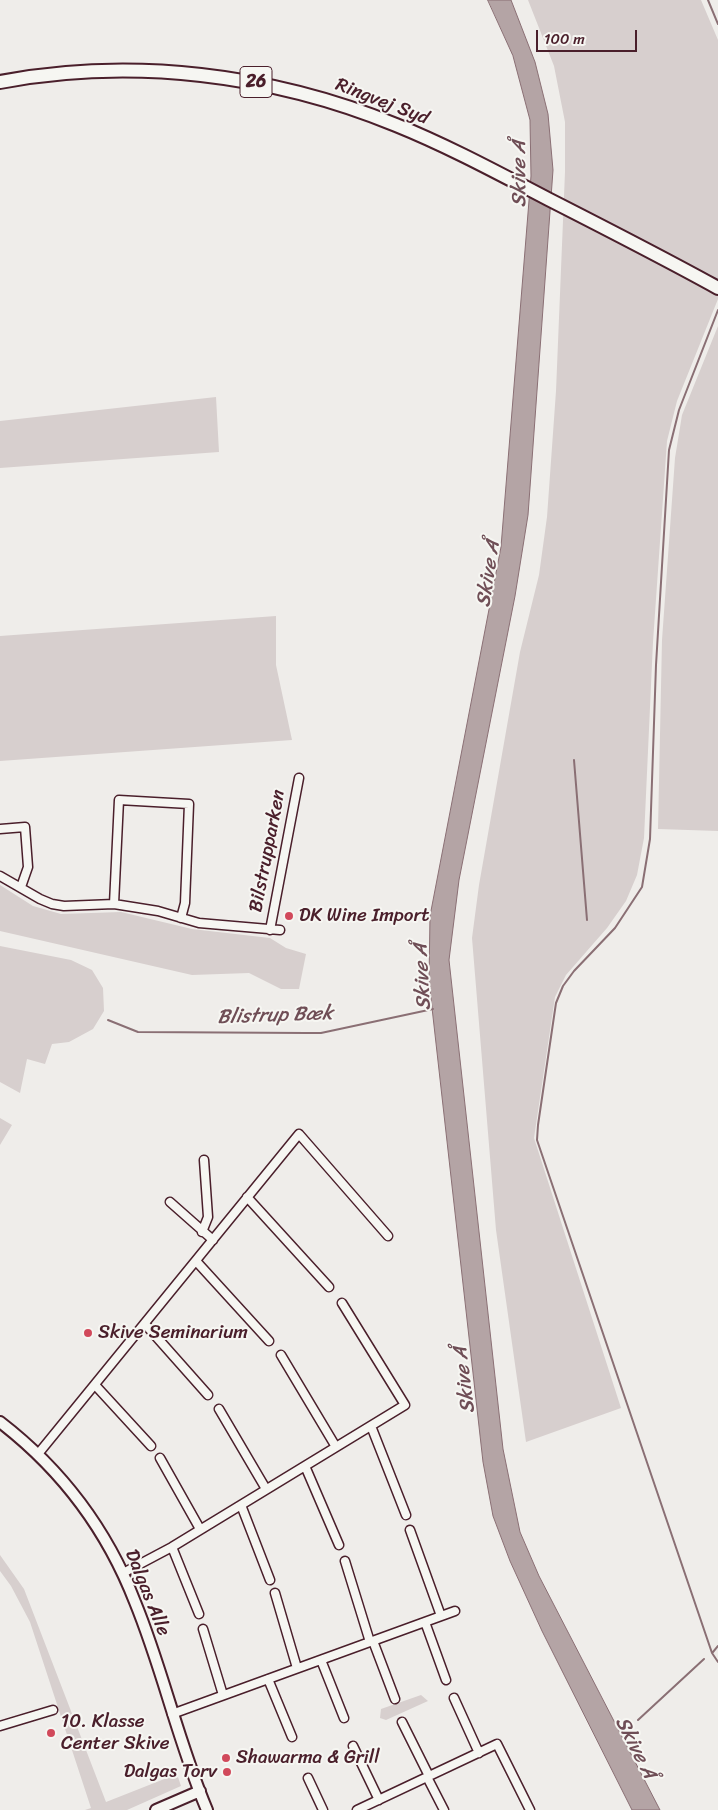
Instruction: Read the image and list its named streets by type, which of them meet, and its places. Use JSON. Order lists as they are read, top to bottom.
{
  "streets": {
    "main road": ["26", "Ringvej Syd"],
    "street": ["Bilstrupparken", "Dalgas Alle"]
  },
  "water": ["Skive Å", "Blistrup Bæk"],
  "places": [
    "DK Wine Import",
    "Skive Seminarium",
    "10. Klasse Center Skive",
    "Shawarma & Grill",
    "Dalgas Torv"
  ],
  "scale_bar": "100 m"
}
